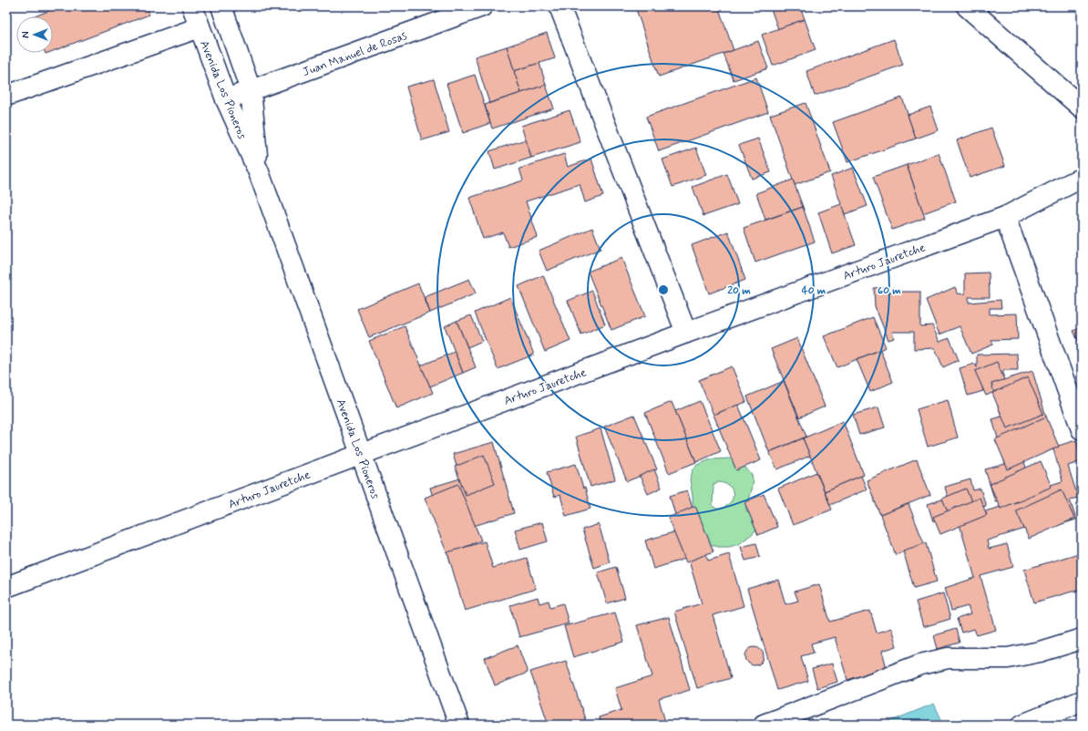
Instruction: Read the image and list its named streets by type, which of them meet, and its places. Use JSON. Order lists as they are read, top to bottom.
{
  "streets": {
    "street": ["Juan Manuel de Rosas", "Avenida Los Pioneros", "Arturo Jauretche"]
  },
  "crossings": [
    ["Juan Manuel de Rosas", "Avenida Los Pioneros"],
    ["Avenida Los Pioneros", "Arturo Jauretche"]
  ],
  "north": "left",
  "rings": ["20 m", "40 m", "60 m"]
}
